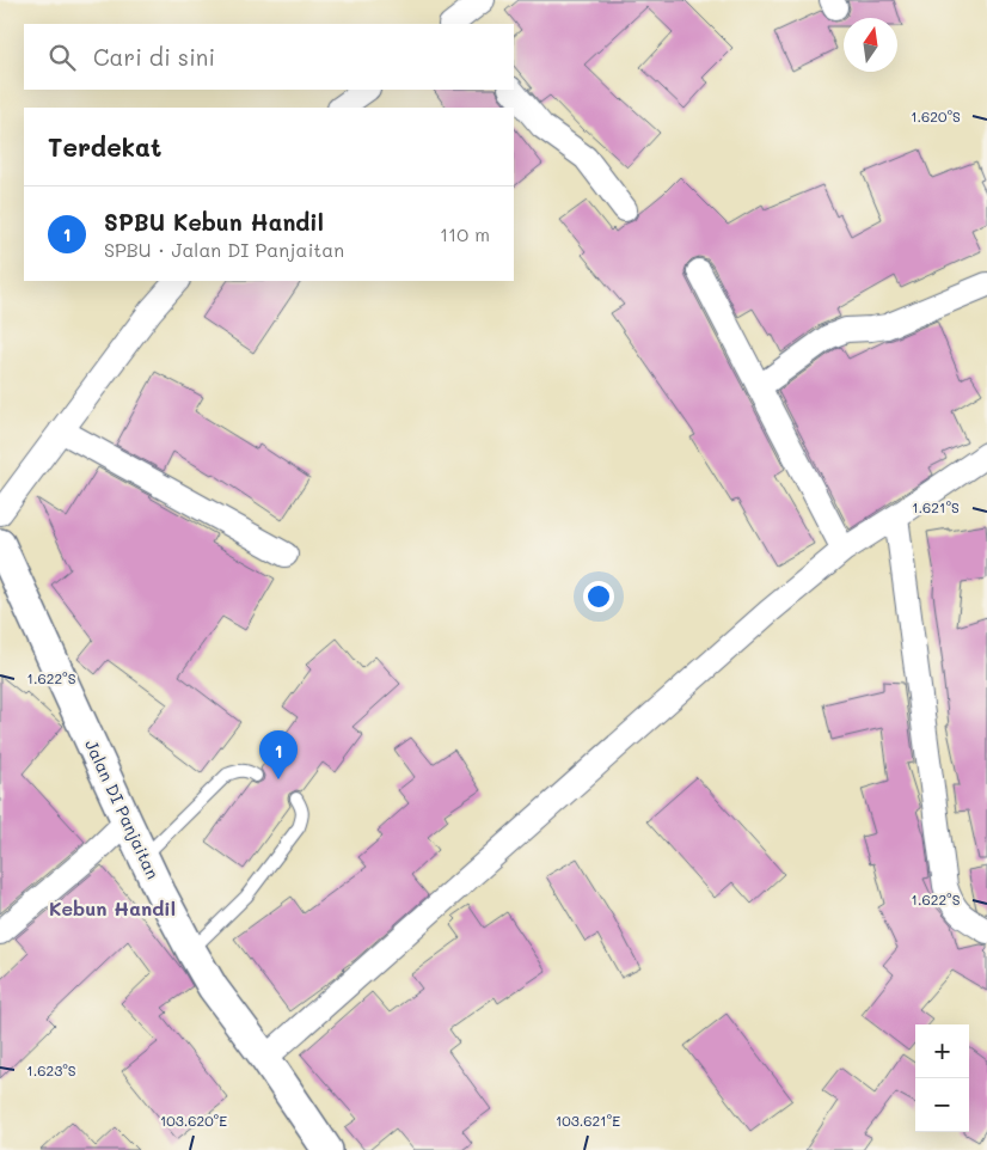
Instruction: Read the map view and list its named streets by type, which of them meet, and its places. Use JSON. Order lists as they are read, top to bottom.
{
  "streets": {
    "street": ["Jalan DI Panjaitan"]
  },
  "districts": ["Kebun Handil"],
  "north": "top",
  "page": {
    "search": "Cari di sini",
    "heading": "Terdekat",
    "list": [
      {
        "mark": "1",
        "name": "SPBU Kebun Handil",
        "note": "SPBU · Jalan DI Panjaitan",
        "value": "110 m"
      }
    ],
    "pins": "1",
    "map_buttons": ["+", "−"]
  },
  "coordinates": [
    "1.620°S",
    "1.621°S",
    "1.622°S",
    "1.623°S",
    "103.620°E",
    "103.621°E"
  ]
}
